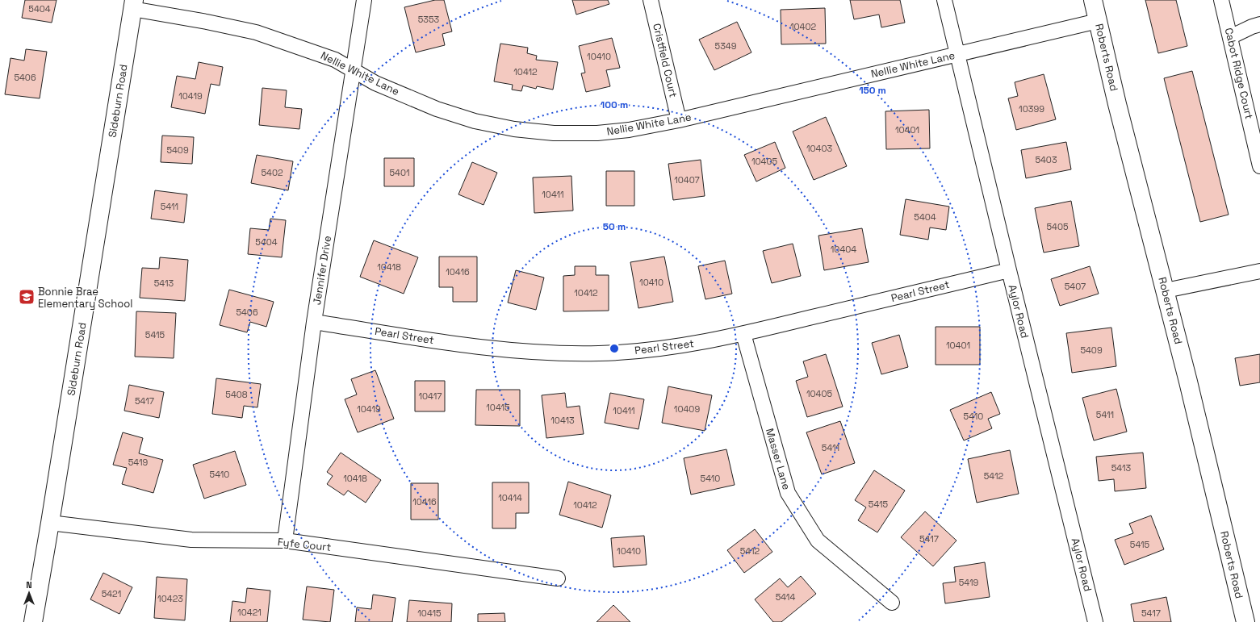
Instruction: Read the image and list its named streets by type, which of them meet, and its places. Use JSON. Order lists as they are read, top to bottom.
{
  "streets": {
    "main road": ["Roberts Road", "Sideburn Road"],
    "street": [
      "Cristfield Court",
      "Nellie White Lane",
      "Cabot Ridge Court",
      "Jennifer Drive",
      "Pearl Street",
      "Aylor Road",
      "Masser Lane",
      "Fyfe Court"
    ]
  },
  "crossings": [
    ["Roberts Road", "Nellie White Lane"],
    ["Cristfield Court", "Nellie White Lane"],
    ["Nellie White Lane", "Sideburn Road"],
    ["Nellie White Lane", "Jennifer Drive"],
    ["Nellie White Lane", "Aylor Road"],
    ["Sideburn Road", "Fyfe Court"],
    ["Jennifer Drive", "Pearl Street"],
    ["Jennifer Drive", "Fyfe Court"],
    ["Pearl Street", "Aylor Road"],
    ["Pearl Street", "Masser Lane"]
  ],
  "places": {
    "school or university": ["Bonnie Brae Elementary School"]
  },
  "house_numbers": [
    "5404",
    "5353",
    "10402",
    "5349",
    "10410",
    "10412",
    "5406",
    "10419",
    "10399",
    "10401",
    "10403",
    "5409",
    "5403",
    "10405",
    "5402",
    "5401",
    "10407",
    "10411",
    "5411",
    "5404",
    "5405",
    "5404",
    "10404",
    "10418",
    "10416",
    "10410",
    "5413",
    "5407",
    "10412",
    "5406",
    "5415",
    "10401",
    "5409",
    "10405",
    "5408",
    "10417",
    "5417",
    "10415",
    "10419",
    "10409",
    "10411",
    "5411",
    "5410",
    "10413",
    "5411",
    "5419",
    "5413",
    "5410",
    "5412",
    "10418",
    "5410",
    "10414",
    "10416",
    "5415",
    "10412",
    "5417",
    "5415",
    "10410",
    "5412",
    "5419",
    "5421",
    "5414",
    "10423",
    "10421",
    "10415",
    "5417"
  ],
  "north": "top",
  "rings": ["150 m", "100 m", "50 m"]
}
